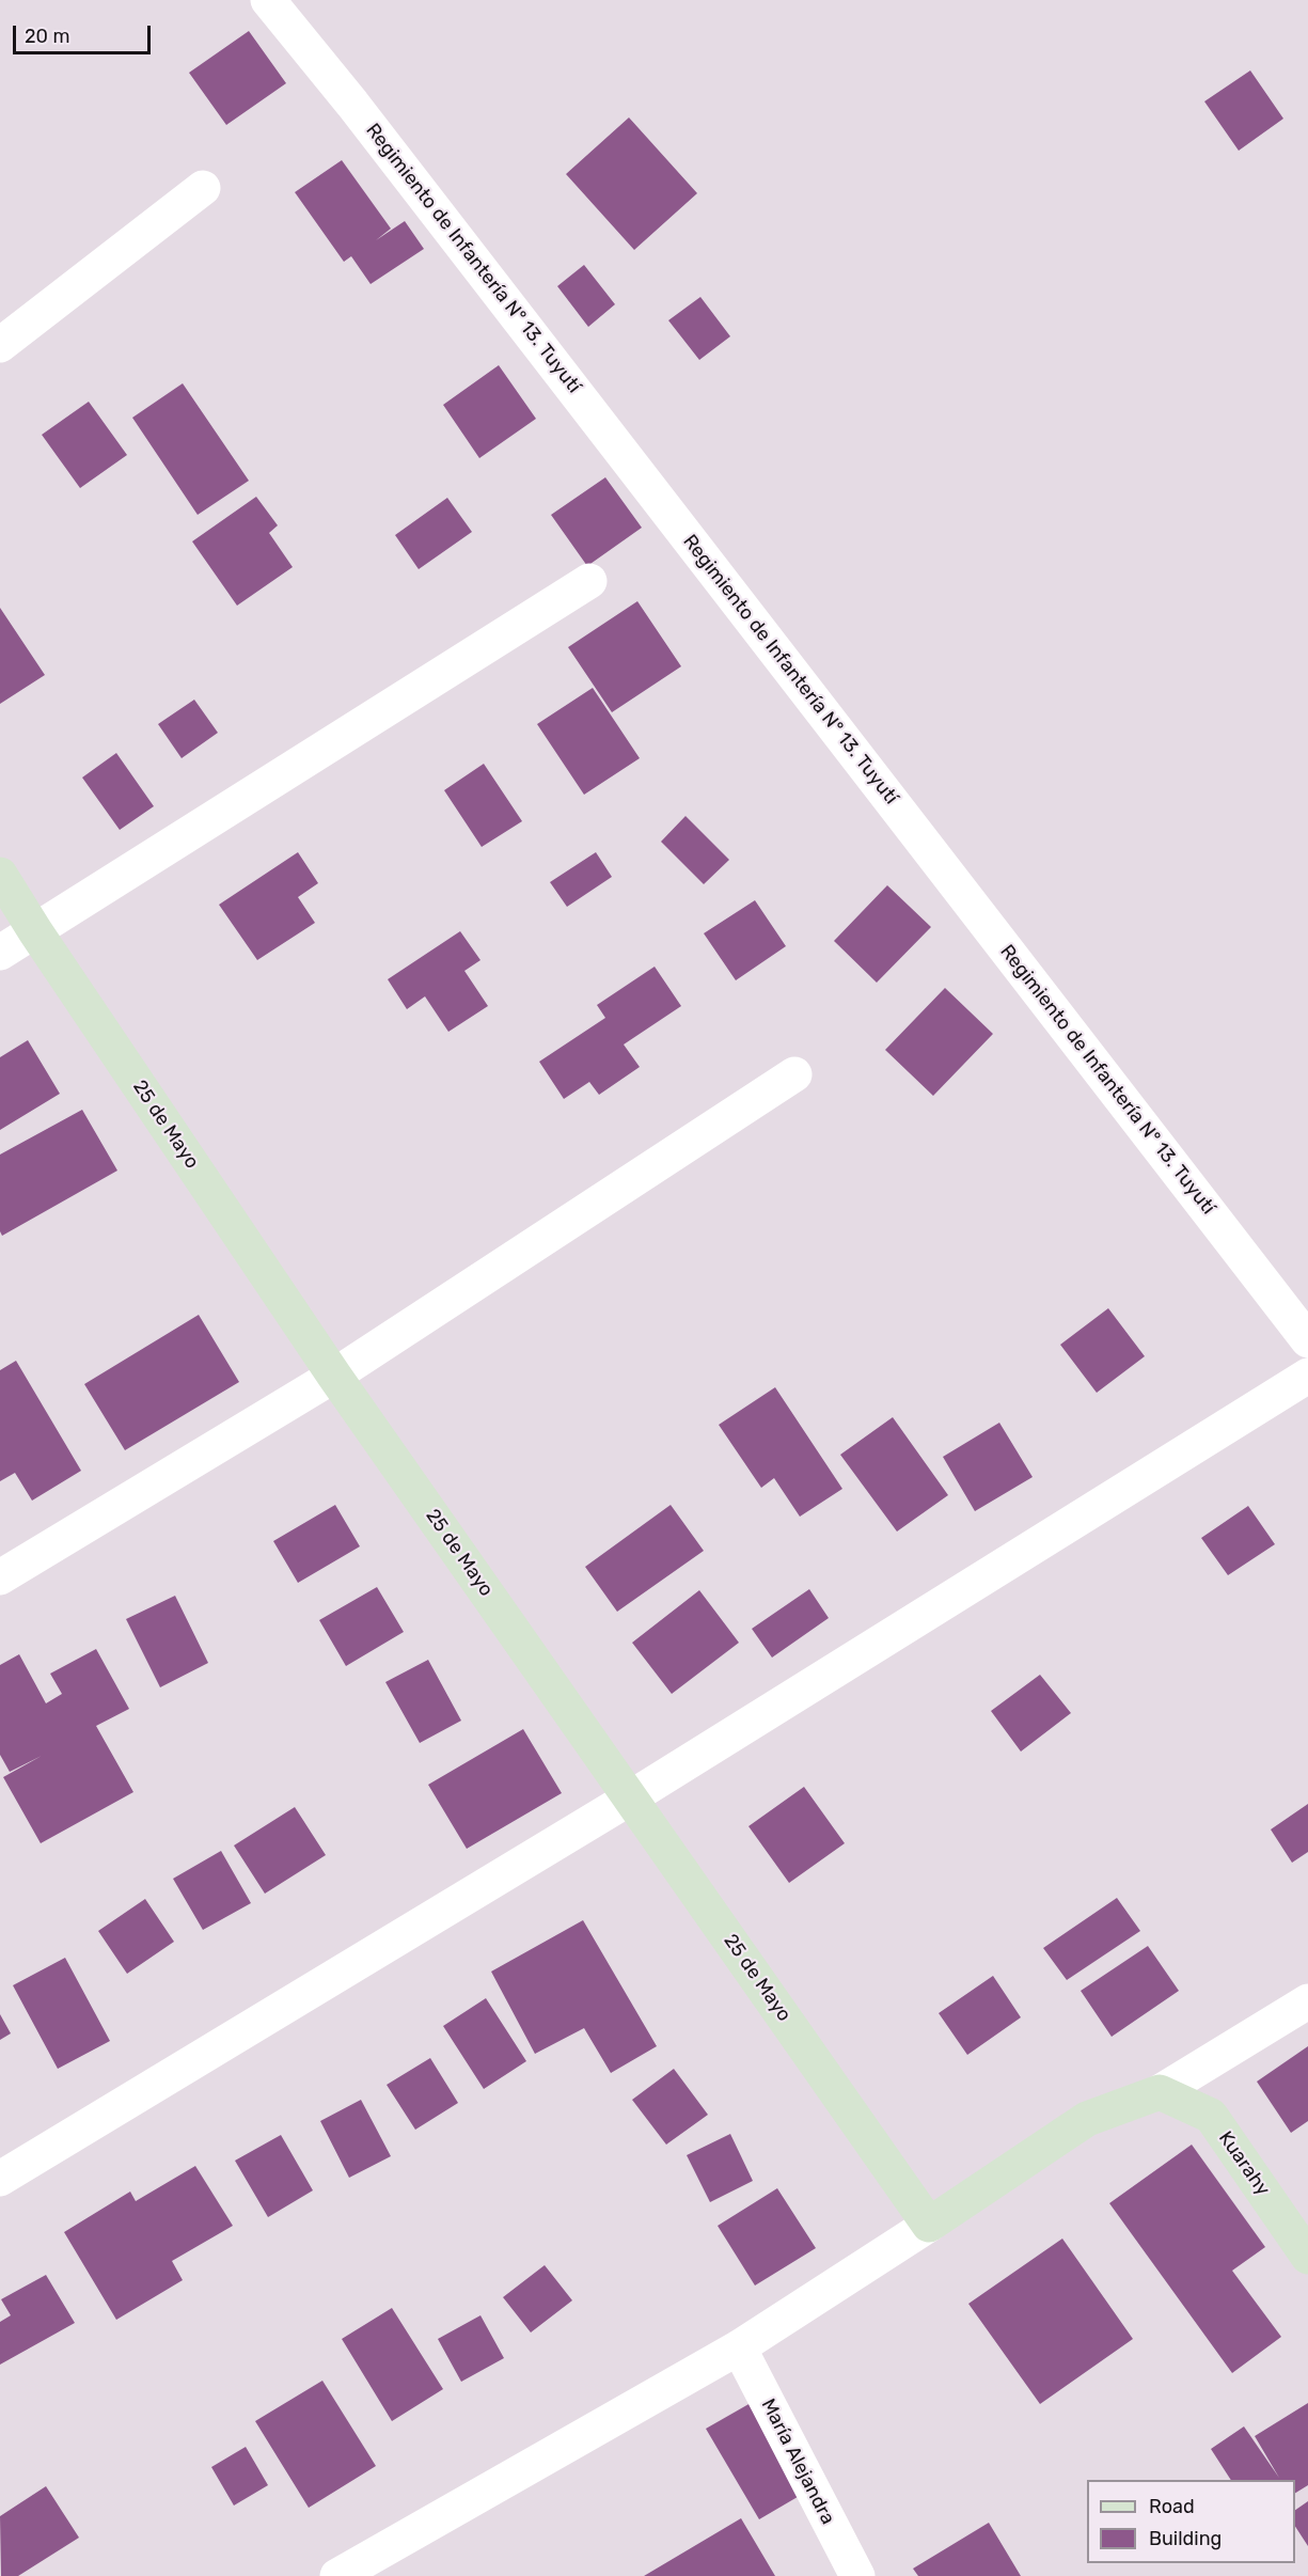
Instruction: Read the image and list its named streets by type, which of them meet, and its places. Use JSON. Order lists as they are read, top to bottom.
{
  "streets": {
    "street": [
      "Regimiento de Infantería N° 13. Tuyutí",
      "25 de Mayo",
      "Kuarahy",
      "María Alejandra"
    ]
  },
  "legend": ["Road", "Building"],
  "scale_bar": "20 m"
}
